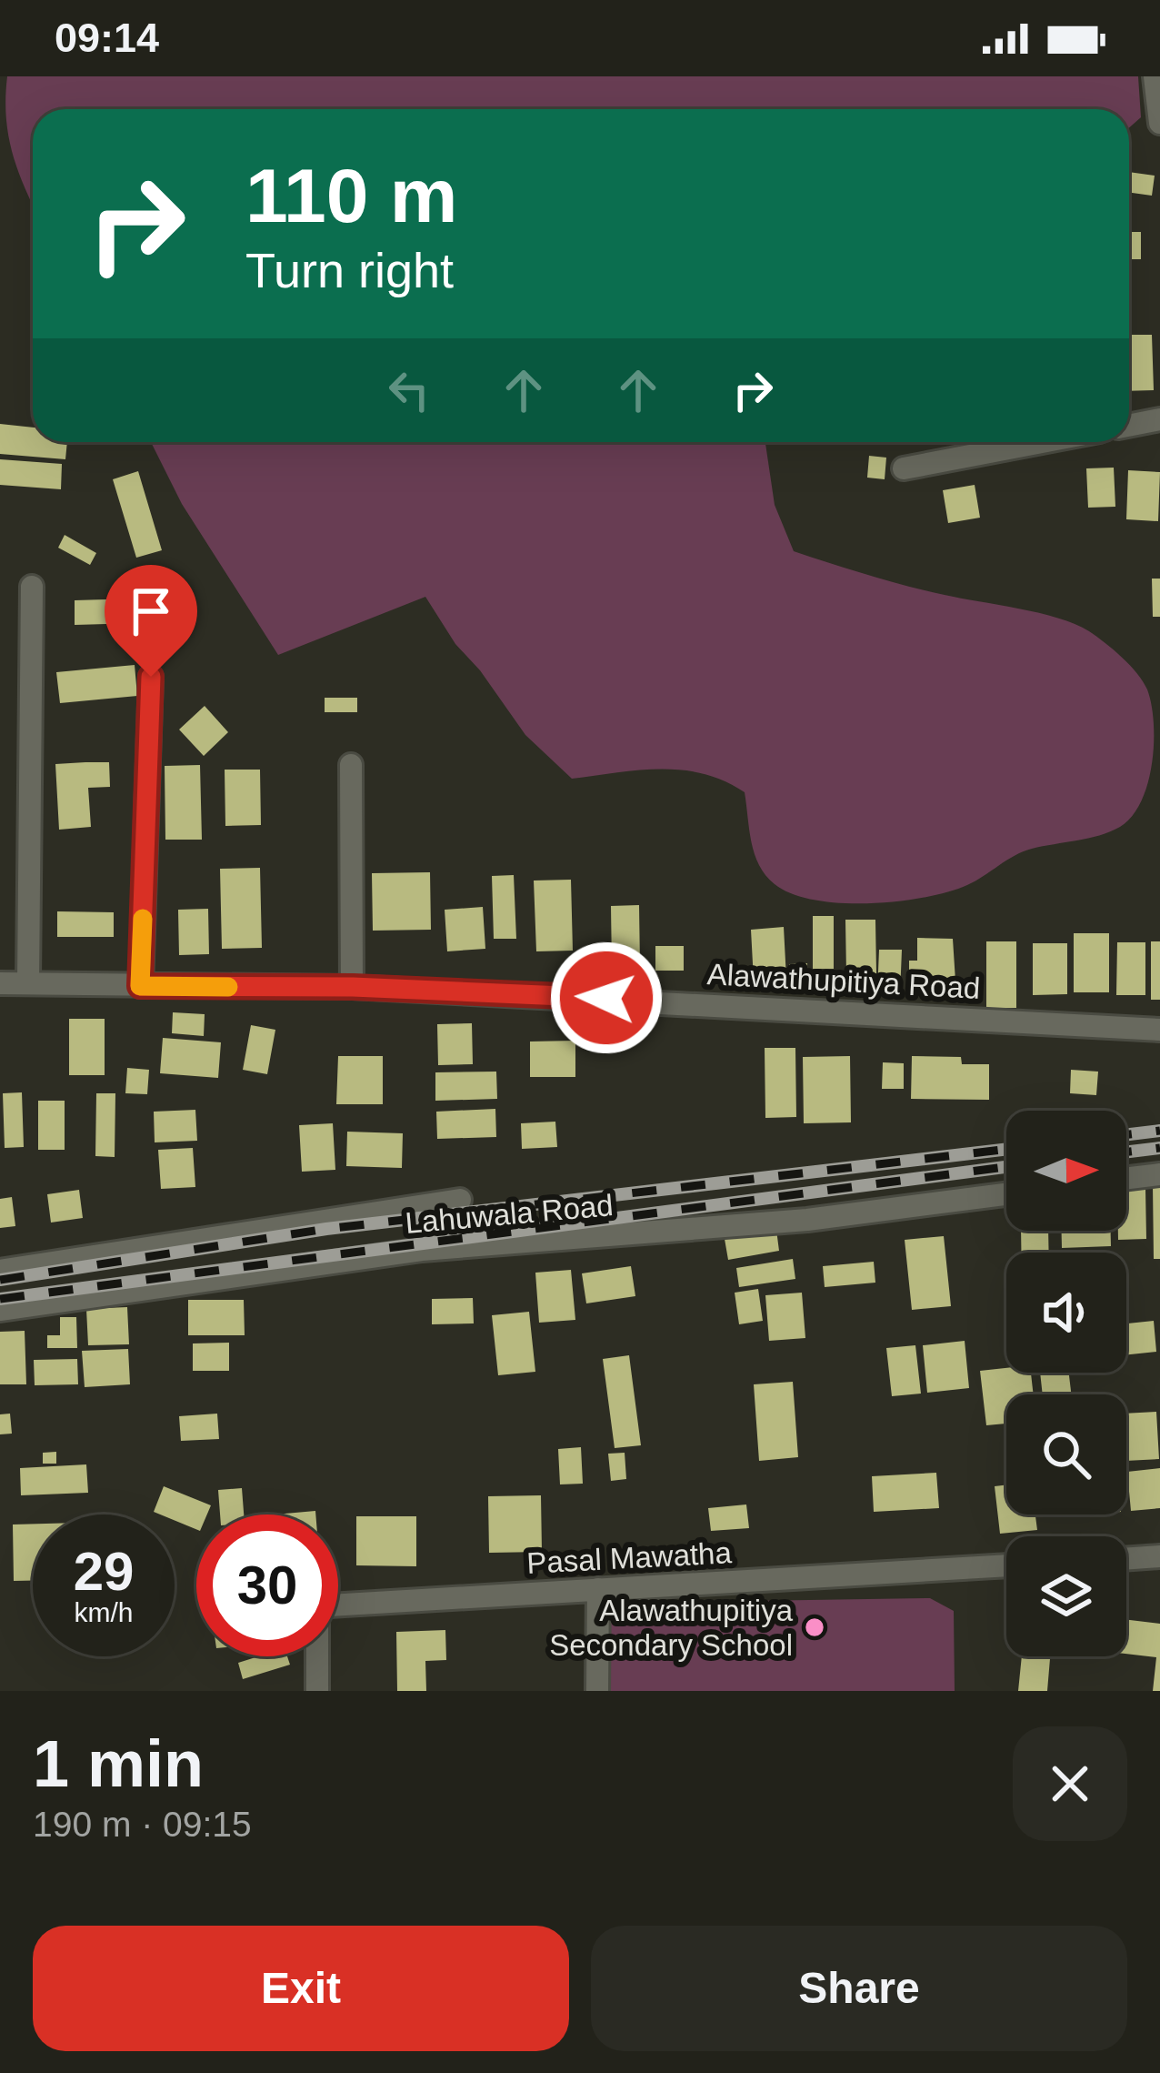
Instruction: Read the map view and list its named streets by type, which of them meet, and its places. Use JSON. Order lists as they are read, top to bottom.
{
  "streets": {
    "street": ["Alawathupitiya Road", "Lahuwala Road", "Pasal Mawatha"]
  },
  "places": ["Alawathupitiya Secondary School"],
  "north": "right",
  "page": {
    "status": "09:14",
    "turn": ["110 m", "Turn right"],
    "speed": "29 km/h",
    "limit": "30",
    "heading": ["1 min", "190 m · 09:15"],
    "buttons": ["Exit", "Share"]
  }
}
